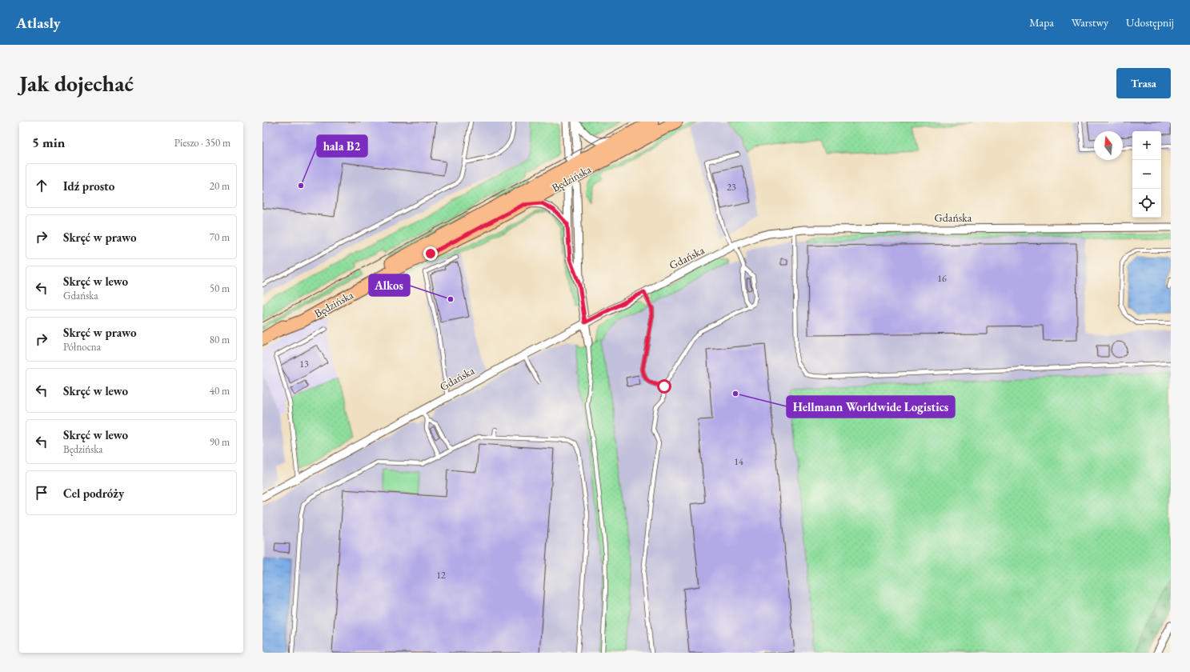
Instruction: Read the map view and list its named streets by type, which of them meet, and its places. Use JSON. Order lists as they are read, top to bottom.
{
  "streets": {
    "main road": ["Będzińska"],
    "street": ["Gdańska"]
  },
  "places": ["hala B2", "Alkos", "Hellmann Worldwide Logistics"],
  "house_numbers": [
    "23",
    "16",
    "13",
    "14",
    "12"
  ],
  "north": "top",
  "page": {
    "header": "Atlasly",
    "nav": ["Mapa", "Warstwy", "Udostępnij"],
    "buttons": "Trasa",
    "title": "Jak dojechać",
    "heading": ["5 min", "Pieszo · 350 m"],
    "map_buttons": ["+", "−"],
    "list": [
      ["Idź prosto", "20 m"],
      ["Skręć w prawo", "70 m"],
      ["Skręć w lewo", "Gdańska", "50 m"],
      ["Skręć w prawo", "Północna", "80 m"],
      ["Skręć w lewo", "40 m"],
      ["Skręć w lewo", "Będzińska", "90 m"],
      "Cel podróży"
    ]
  }
}
